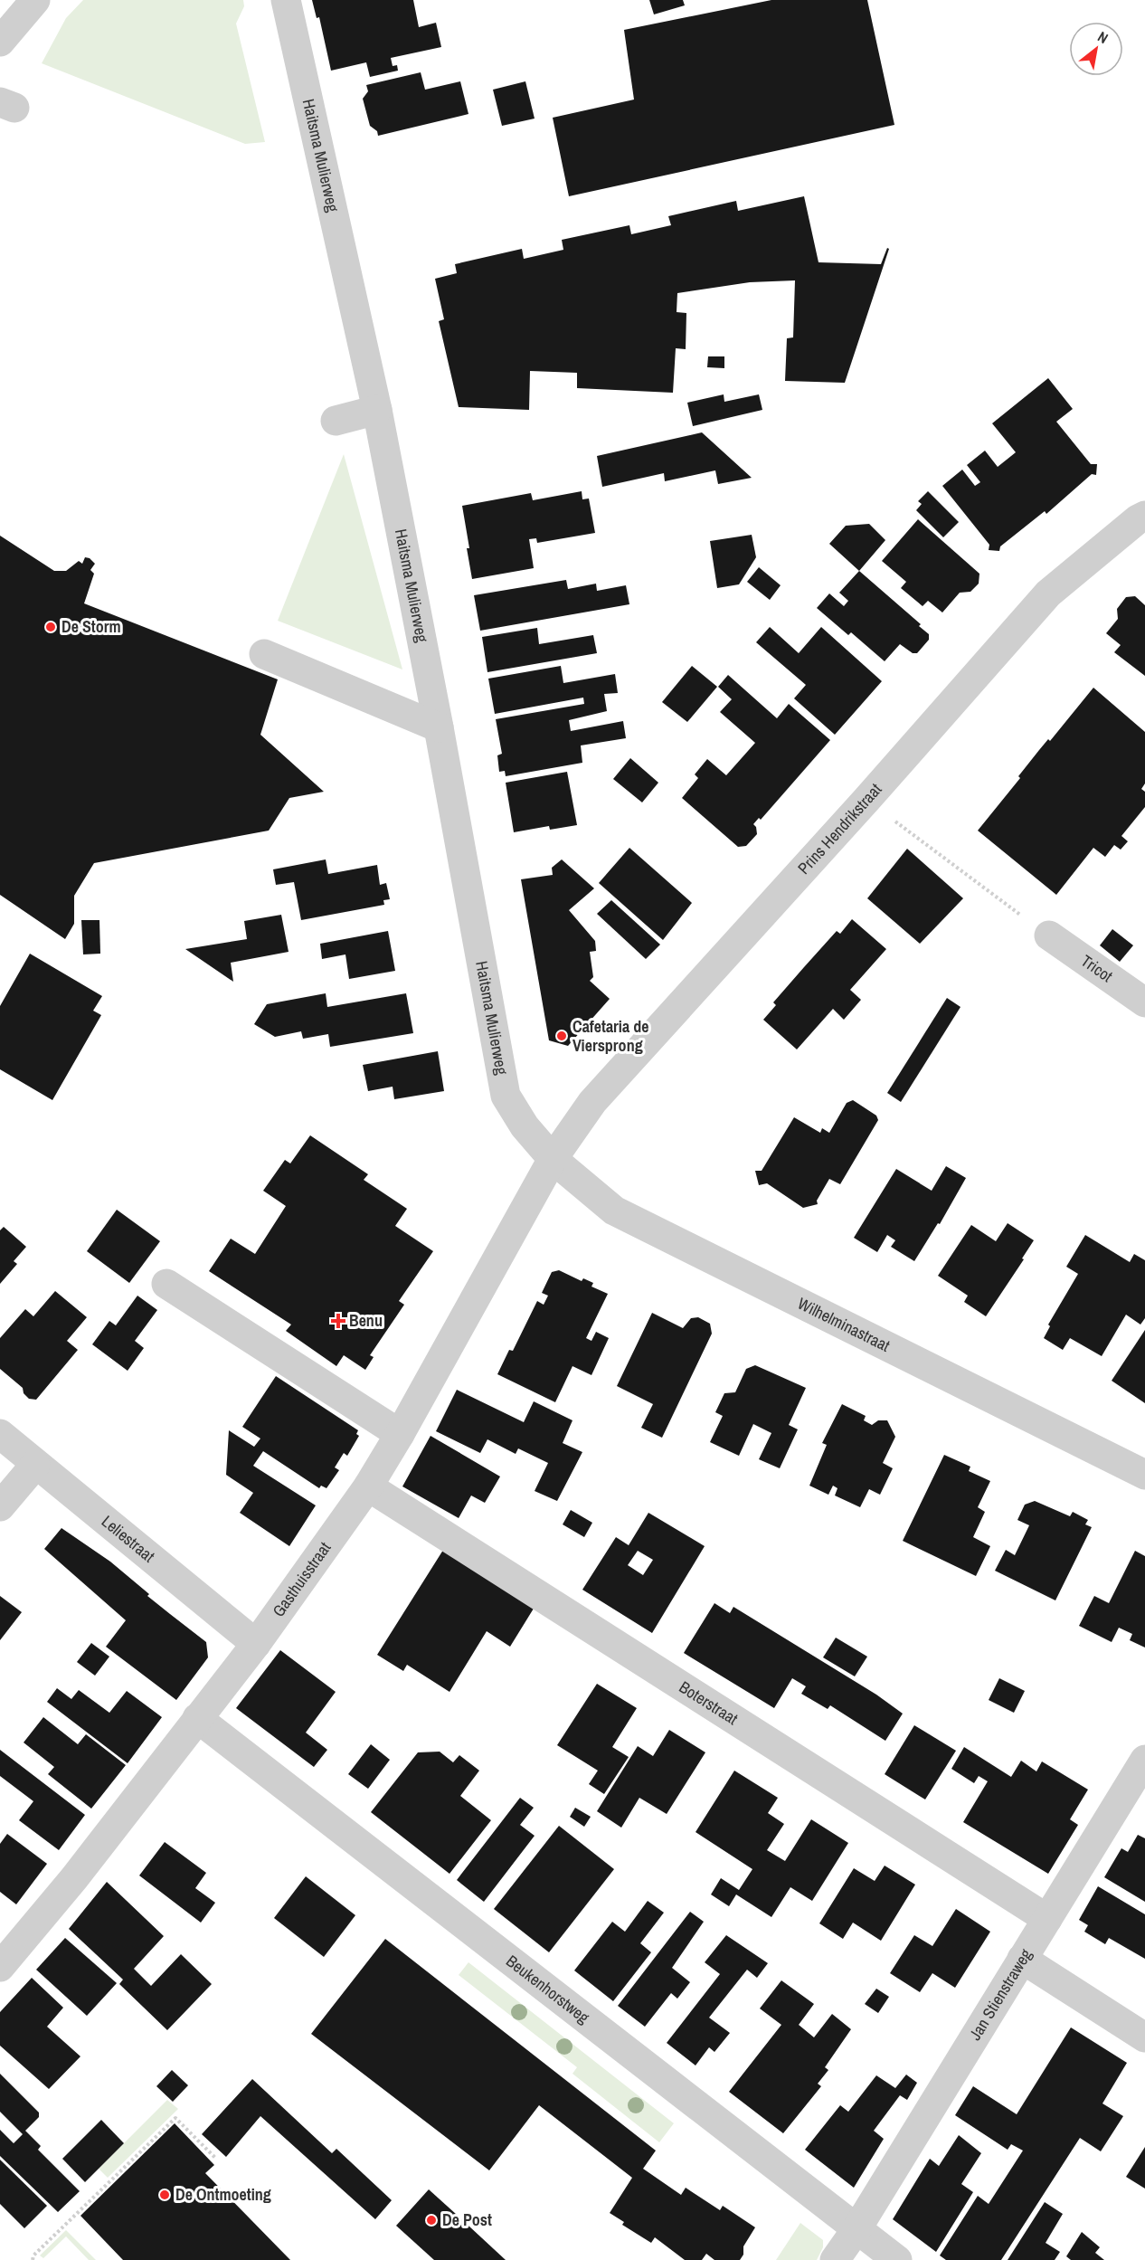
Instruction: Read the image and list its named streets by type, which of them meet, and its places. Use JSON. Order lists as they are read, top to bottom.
{
  "streets": {
    "street": [
      "Haitsma Mulierweg",
      "Prins Hendrikstraat",
      "Tricot",
      "Wilhelminastraat",
      "Leliestraat",
      "Gasthuisstraat",
      "Boterstraat",
      "Beukenhorstweg",
      "Jan Stienstraweg"
    ]
  },
  "crossings": [
    ["Haitsma Mulierweg", "Prins Hendrikstraat"],
    ["Haitsma Mulierweg", "Wilhelminastraat"],
    ["Haitsma Mulierweg", "Gasthuisstraat"],
    ["Prins Hendrikstraat", "Wilhelminastraat"],
    ["Prins Hendrikstraat", "Gasthuisstraat"],
    ["Wilhelminastraat", "Gasthuisstraat"],
    ["Leliestraat", "Gasthuisstraat"],
    ["Gasthuisstraat", "Boterstraat"],
    ["Gasthuisstraat", "Beukenhorstweg"],
    ["Boterstraat", "Jan Stienstraweg"],
    ["Beukenhorstweg", "Jan Stienstraweg"]
  ],
  "places": {
    "other": [
      "De Storm",
      "Cafetaria de Viersprong",
      "De Ontmoeting",
      "De Post"
    ],
    "health": ["Benu"]
  },
  "north": "top right"
}
